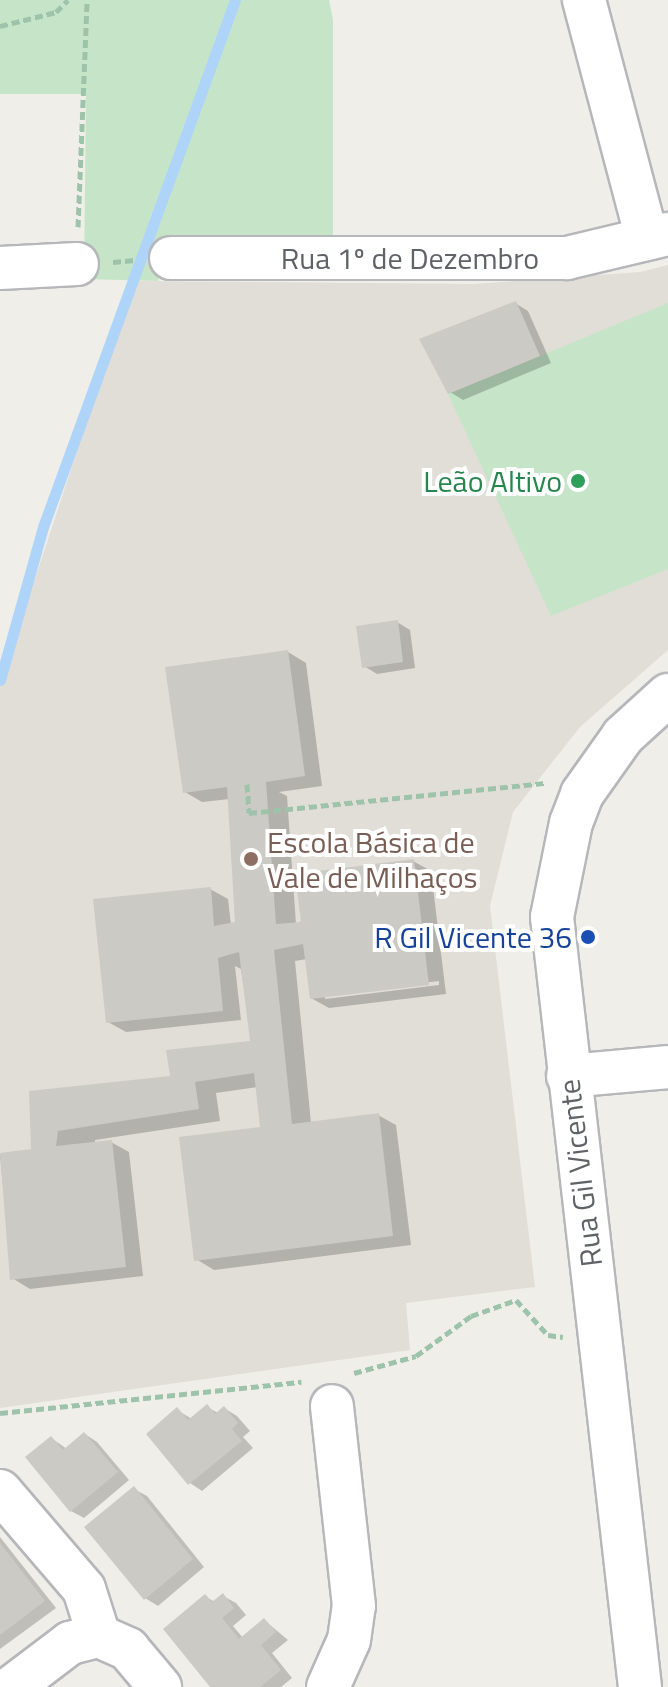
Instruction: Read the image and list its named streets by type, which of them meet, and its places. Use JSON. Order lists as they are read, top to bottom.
{
  "streets": {
    "street": ["Rua 1º de Dezembro", "Rua Gil Vicente"]
  },
  "places": ["Leão Altivo", "Escola Básica de Vale de Milhaços", "R Gil Vicente 36"]
}
